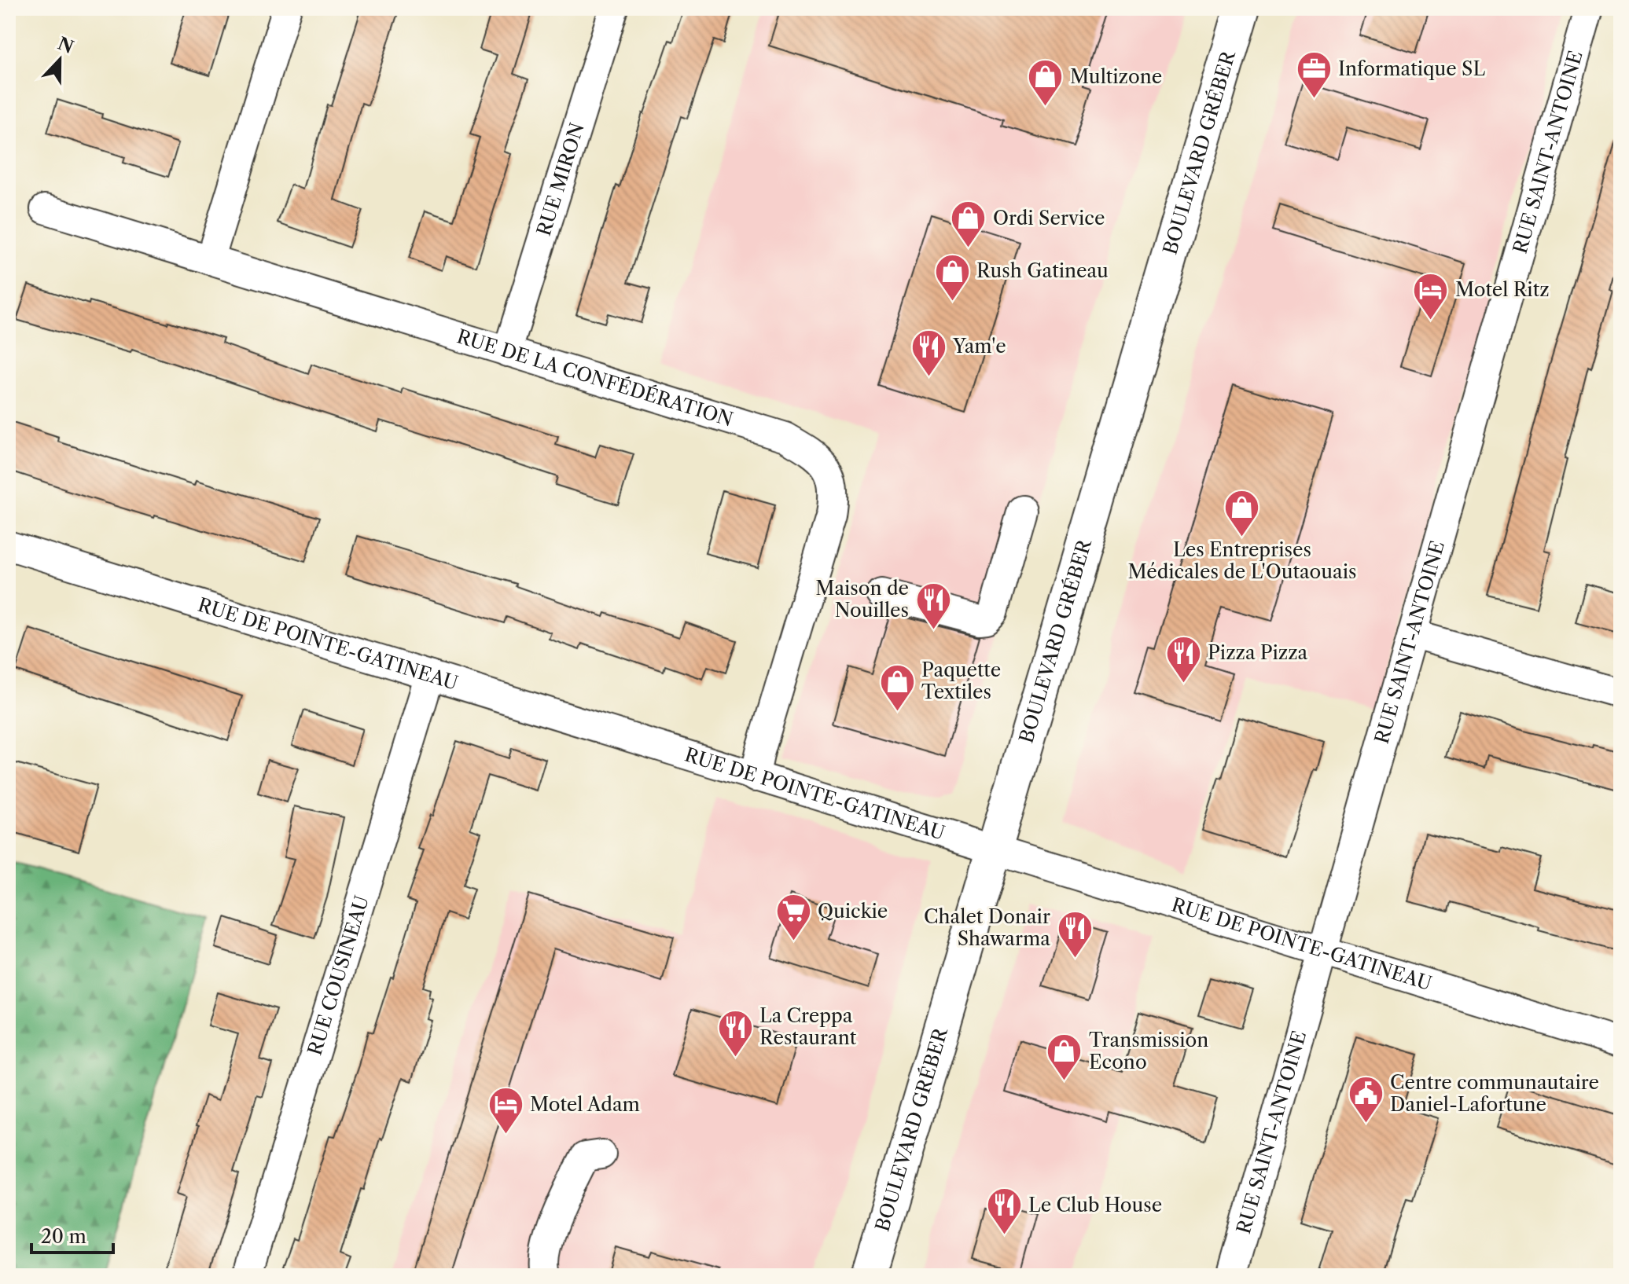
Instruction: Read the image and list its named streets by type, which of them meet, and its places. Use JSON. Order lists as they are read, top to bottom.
{
  "streets": {
    "main road": ["BOULEVARD GRÉBER"],
    "street": [
      "RUE SAINT-ANTOINE",
      "RUE MIRON",
      "RUE DE LA CONFÉDÉRATION",
      "RUE DE POINTE-GATINEAU",
      "RUE COUSINEAU"
    ]
  },
  "crossings": [
    ["RUE SAINT-ANTOINE", "RUE DE POINTE-GATINEAU"],
    ["BOULEVARD GRÉBER", "RUE DE POINTE-GATINEAU"],
    ["RUE MIRON", "RUE DE LA CONFÉDÉRATION"],
    ["RUE DE LA CONFÉDÉRATION", "RUE DE POINTE-GATINEAU"],
    ["RUE DE POINTE-GATINEAU", "RUE COUSINEAU"]
  ],
  "places": {
    "office": ["Informatique SL"],
    "shop": [
      "Multizone",
      "Ordi Service",
      "Rush Gatineau",
      "Les Entreprises Médicales de L'Outaouais",
      "Paquette Textiles",
      "Transmission Econo"
    ],
    "hotel": ["Motel Ritz", "Motel Adam"],
    "restaurant": [
      "Yam'e",
      "Maison de Nouilles",
      "Pizza Pizza",
      "Chalet Donair Shawarma",
      "La Creppa Restaurant",
      "Le Club House"
    ],
    "supermarket": ["Quickie"],
    "public building": ["Centre communautaire Daniel-Lafortune"]
  },
  "scale_bar": "20 m",
  "north": "top"
}
